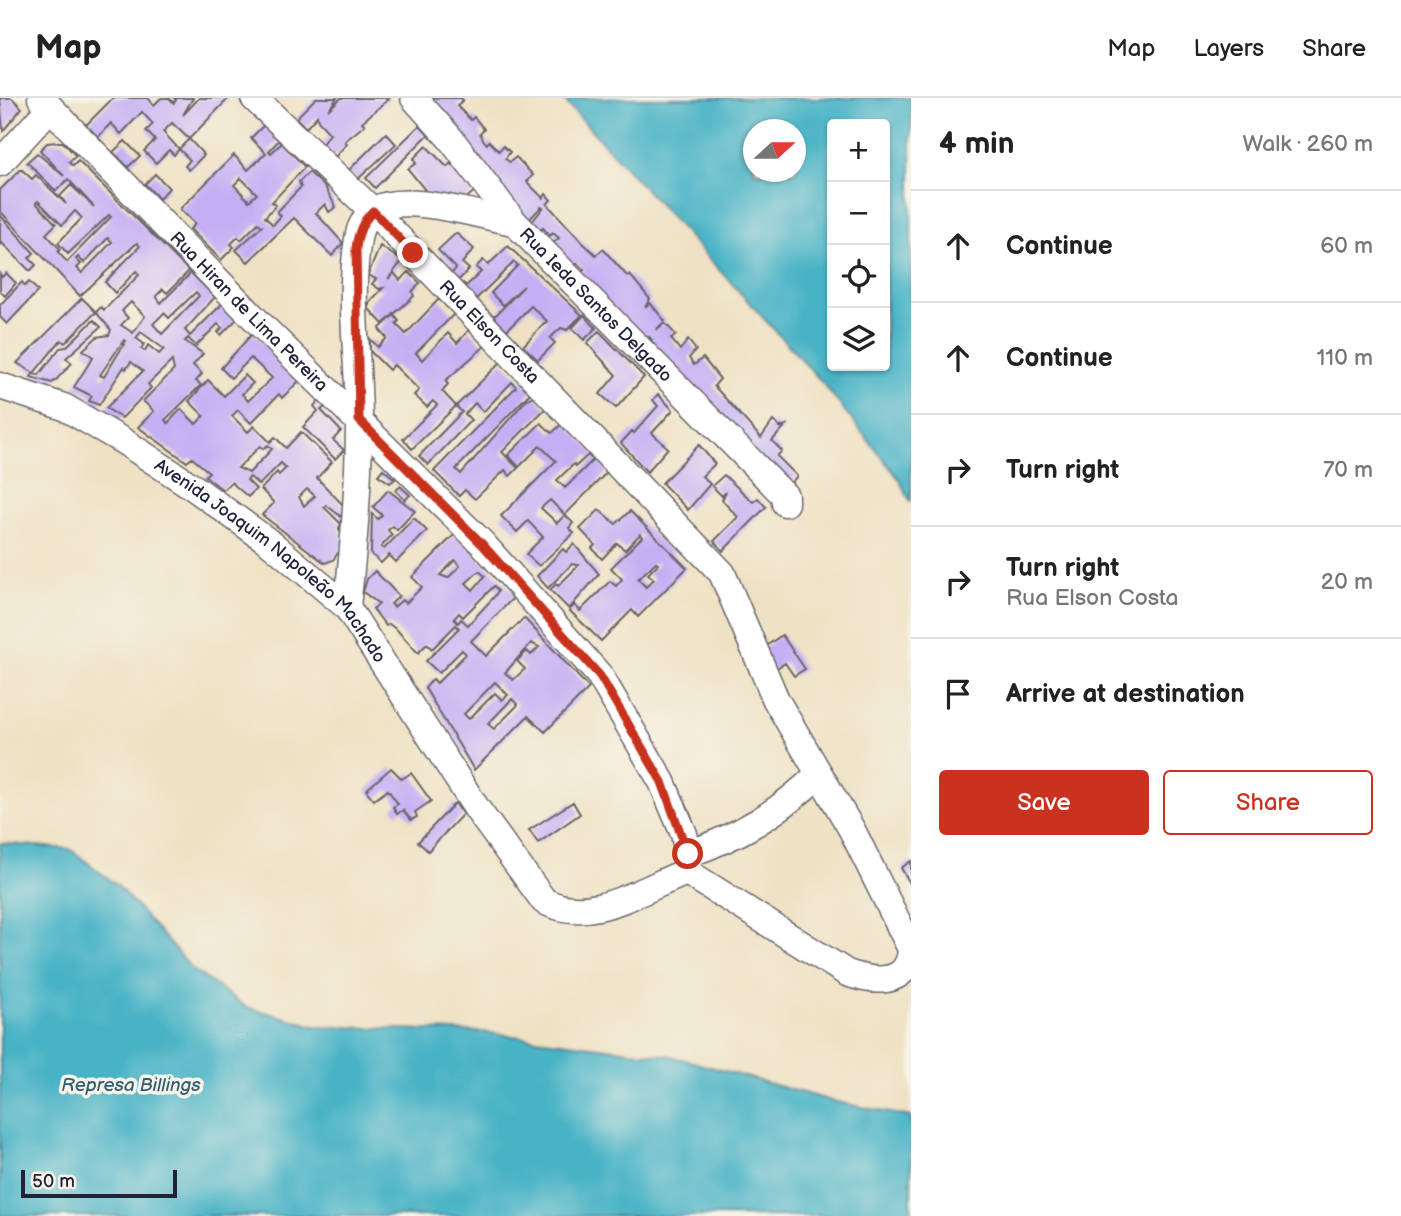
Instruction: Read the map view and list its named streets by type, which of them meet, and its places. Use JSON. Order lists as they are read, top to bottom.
{
  "streets": {
    "street": [
      "Rua Ieda Santos Delgado",
      "Rua Hiran de Lima Pereira",
      "Rua Elson Costa",
      "Avenida Joaquim Napoleão Machado"
    ]
  },
  "crossings": [
    ["Rua Hiran de Lima Pereira", "Avenida Joaquim Napoleão Machado"],
    ["Rua Elson Costa", "Avenida Joaquim Napoleão Machado"]
  ],
  "water": ["Represa Billings"],
  "scale_bar": "50 m",
  "north": "right",
  "page": {
    "header": "Map",
    "nav": ["Map", "Layers", "Share"],
    "heading": ["4 min", "Walk · 260 m"],
    "map_buttons": ["+", "−"],
    "list": [
      ["Continue", "60 m"],
      ["Continue", "110 m"],
      ["Turn right", "70 m"],
      ["Turn right", "Rua Elson Costa", "20 m"],
      "Arrive at destination"
    ],
    "buttons": ["Save", "Share"],
    "scale": "50 m"
  }
}
